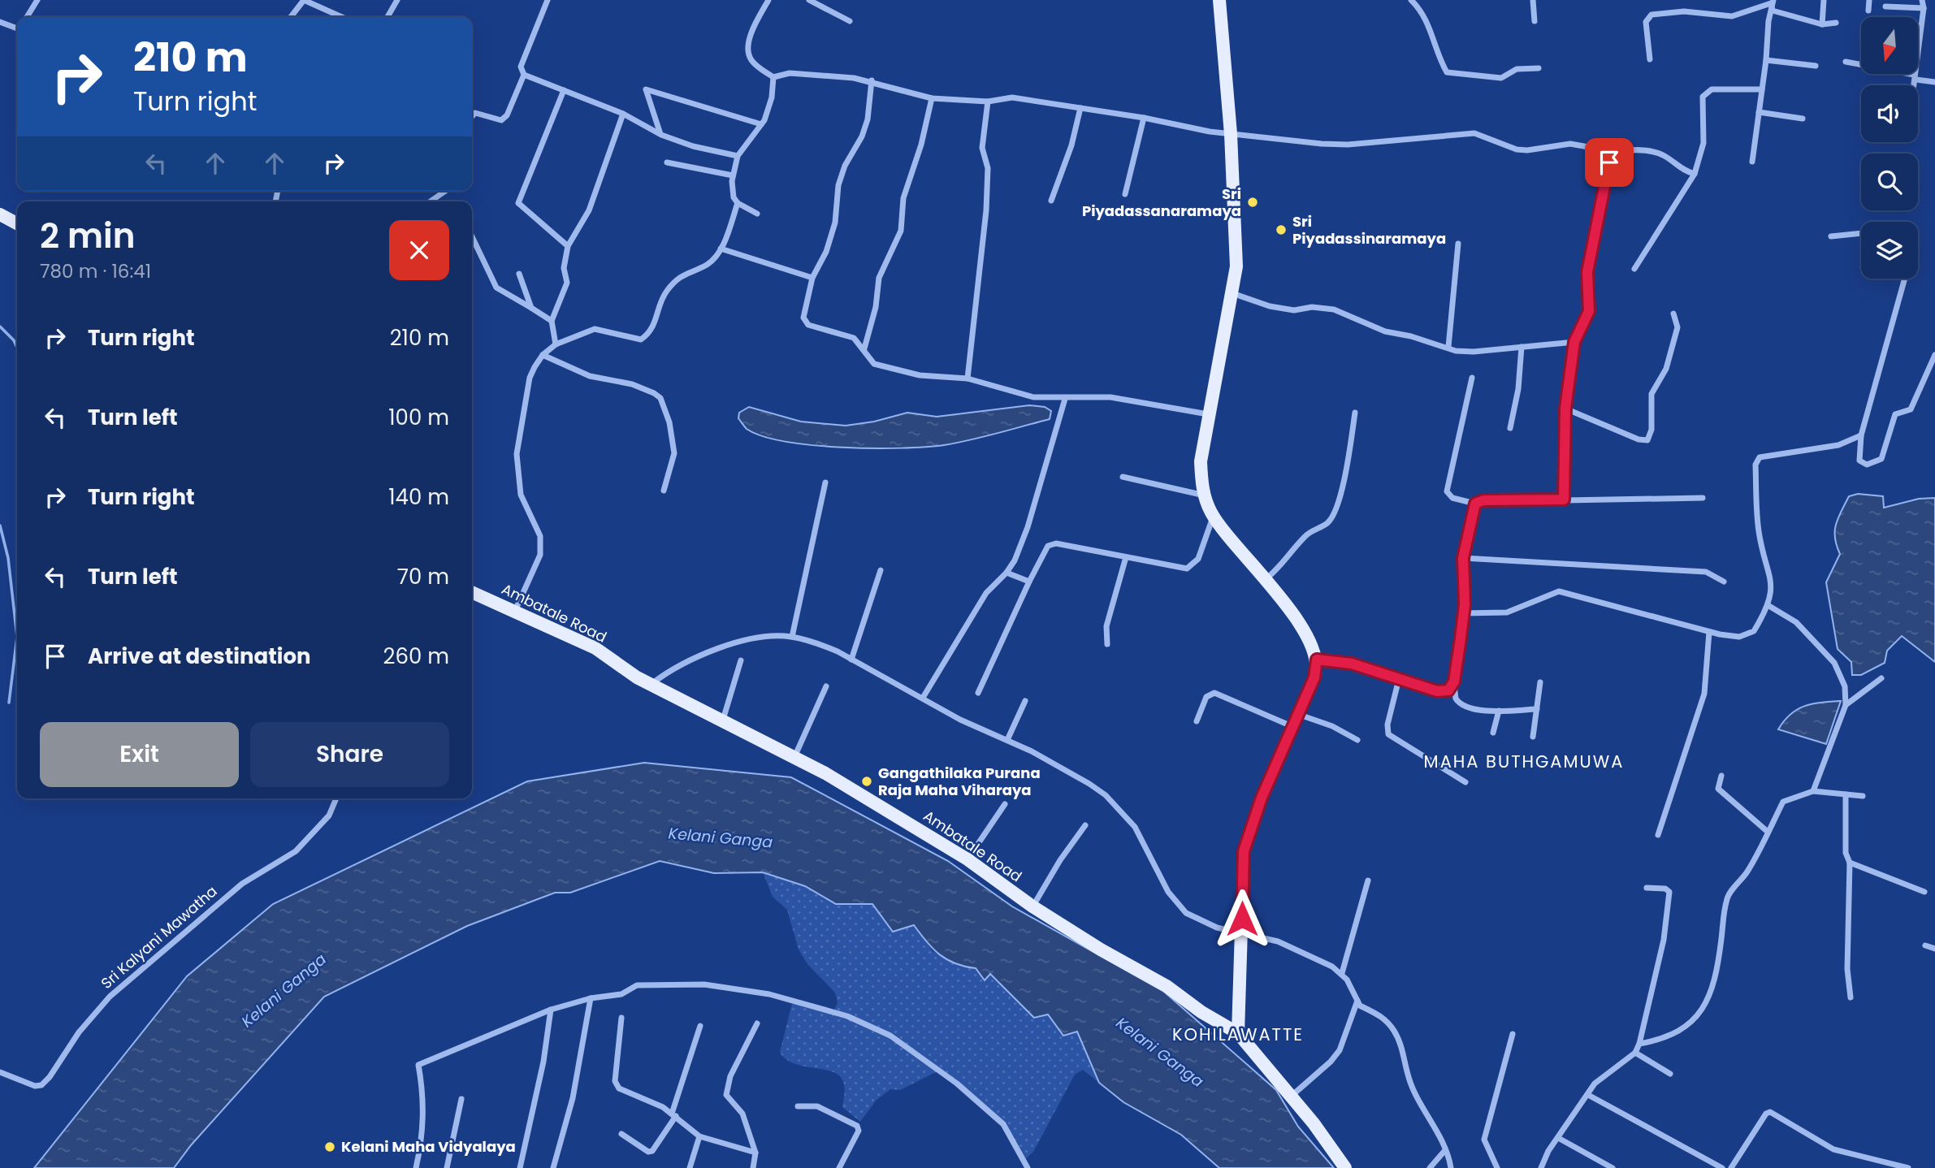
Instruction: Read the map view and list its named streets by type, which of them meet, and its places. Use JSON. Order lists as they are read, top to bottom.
{
  "streets": {
    "main road": ["Ambatale Road"],
    "street": ["Sri Kalyani Mawatha"]
  },
  "districts": ["MAHA BUTHGAMUWA", "KOHILAWATTE"],
  "water": ["Kelani Ganga"],
  "places": [
    "Sri Piyadassanaramaya",
    "Sri Piyadassinaramaya",
    "Gangathilaka Purana Raja Maha Viharaya",
    "Kelani Maha Vidyalaya"
  ],
  "north": "bottom",
  "page": {
    "turn": ["210 m", "Turn right"],
    "heading": ["2 min", "780 m · 16:41"],
    "list": [
      {
        "name": "Turn right",
        "value": "210 m"
      },
      {
        "name": "Turn left",
        "value": "100 m"
      },
      {
        "name": "Turn right",
        "value": "140 m"
      },
      {
        "name": "Turn left",
        "value": "70 m"
      },
      {
        "name": "Arrive at destination",
        "value": "260 m"
      }
    ],
    "buttons": ["Exit", "Share"]
  }
}
